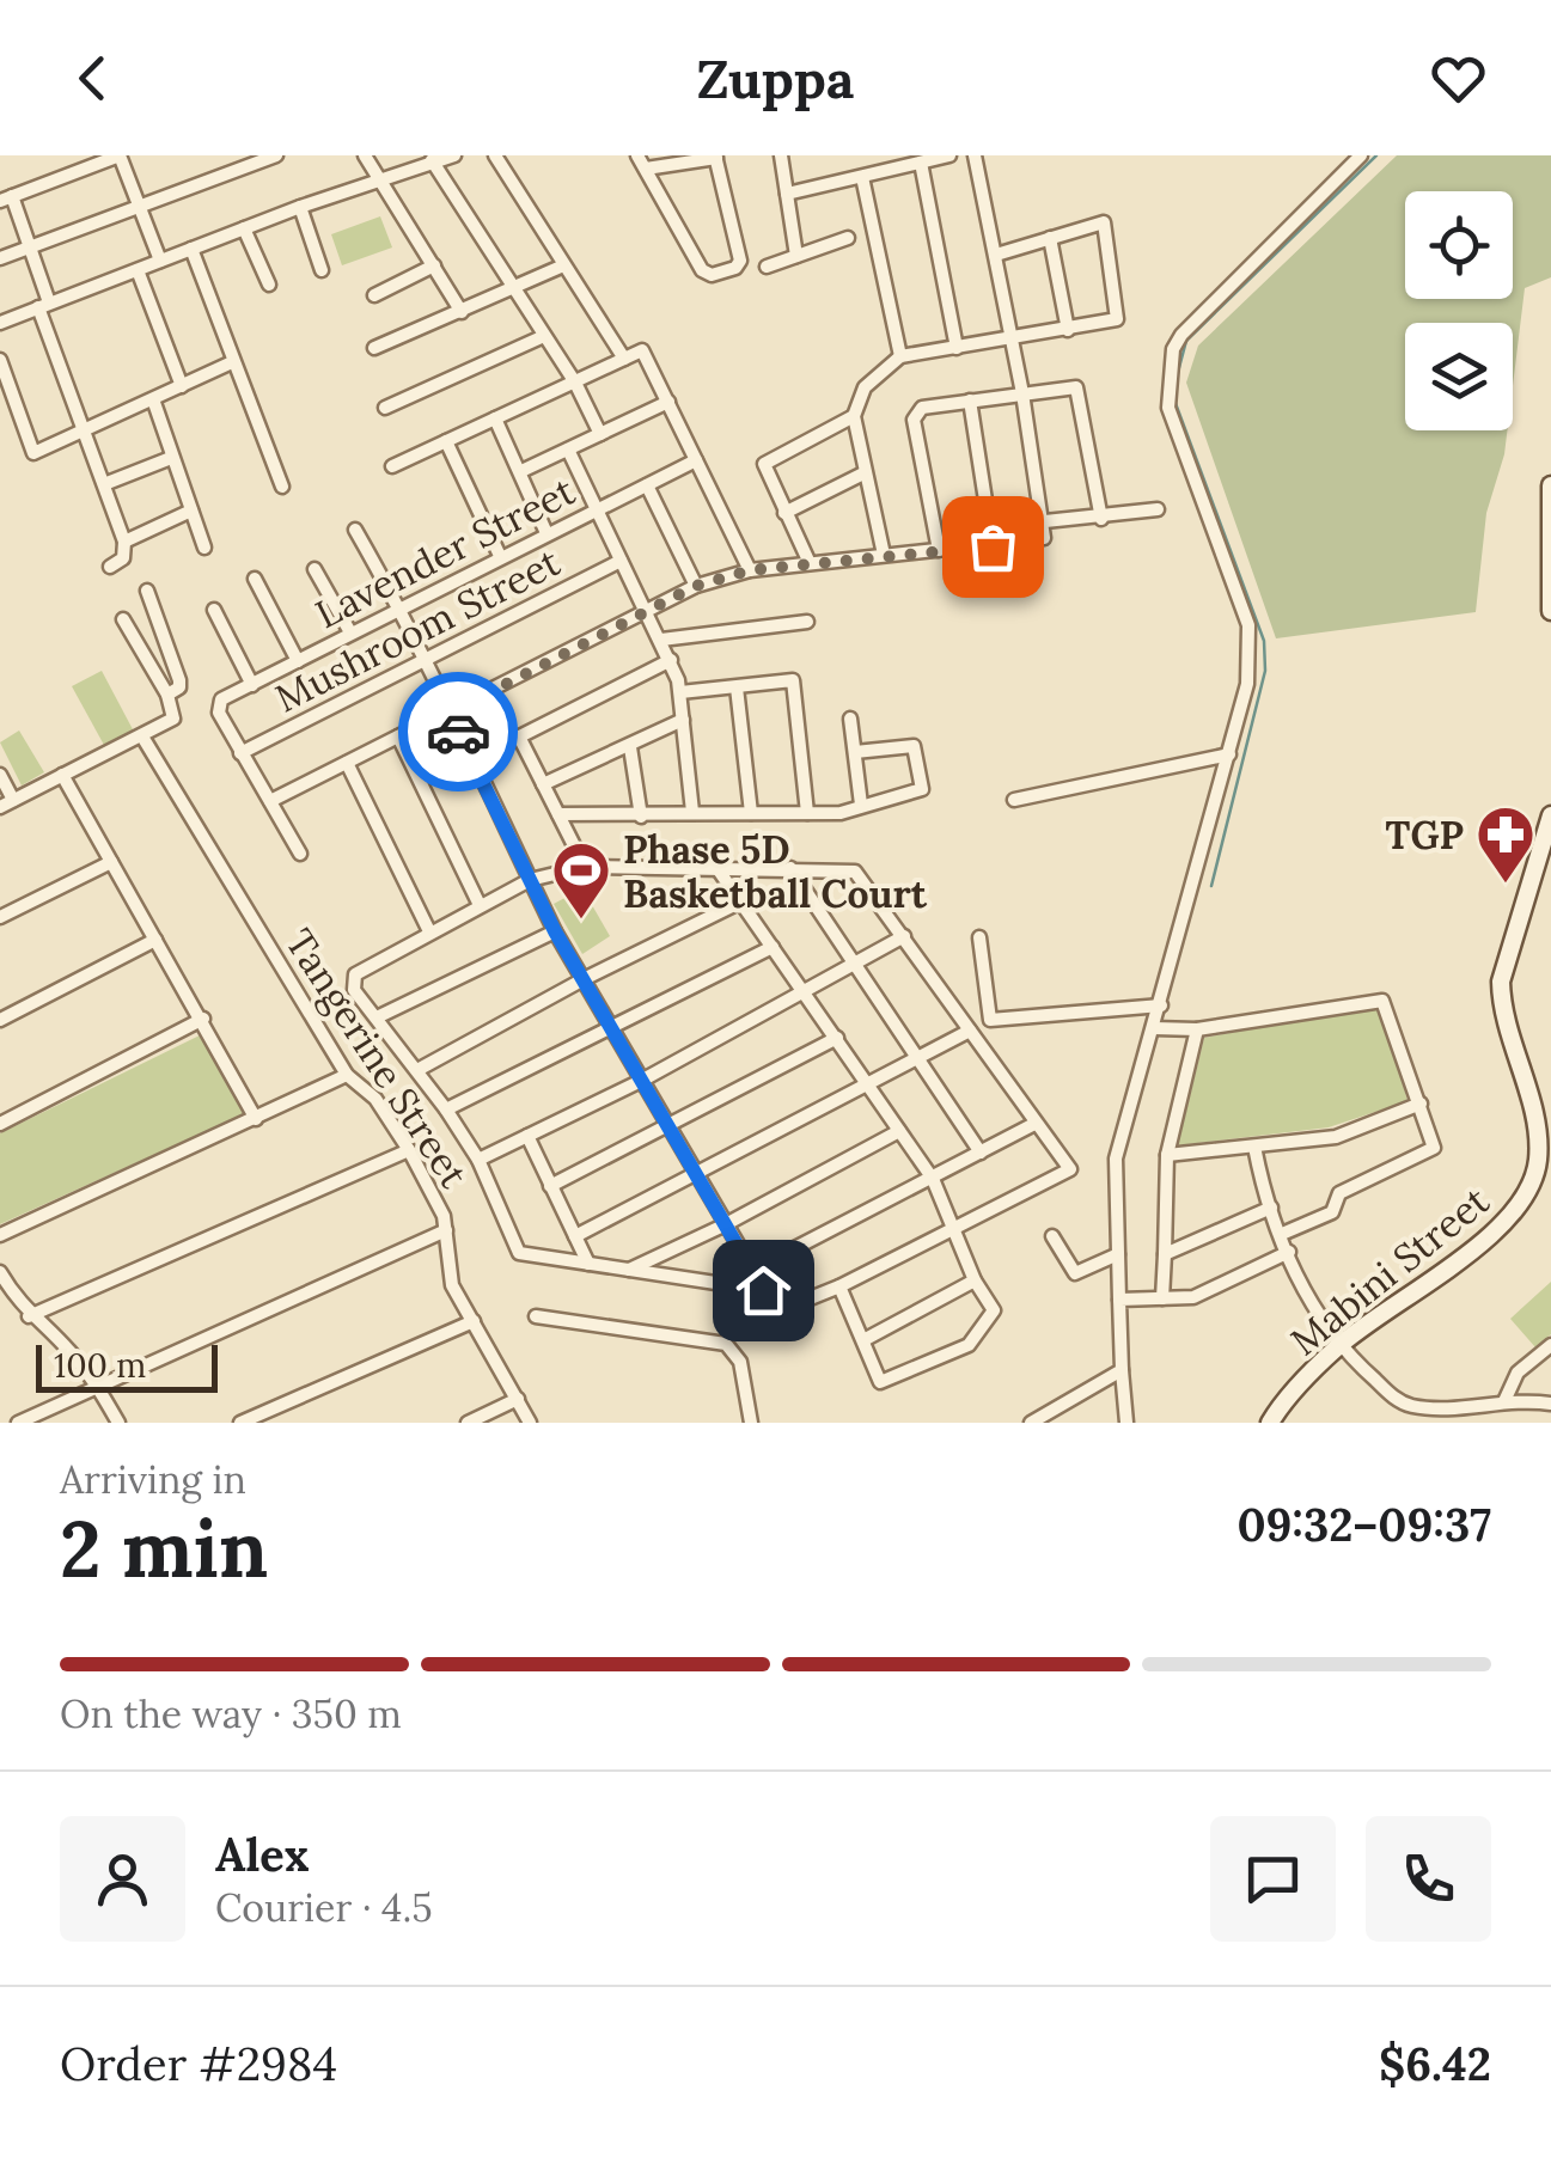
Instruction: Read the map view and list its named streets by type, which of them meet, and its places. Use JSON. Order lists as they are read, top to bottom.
{
  "streets": {
    "main road": ["Mabini Street"],
    "street": ["Lavender Street", "Mushroom Street", "Tangerine Street"]
  },
  "crossings": [
    ["Lavender Street", "Mushroom Street"]
  ],
  "places": {
    "pharmacy": ["TGP"],
    "sports": ["Phase 5D Basketball Court"]
  },
  "scale_bar": "100 m",
  "page": {
    "header": "Zuppa",
    "scale": "100 m",
    "heading": ["2 min", "Arriving in", "09:32–09:37"],
    "panel": [
      "Alex",
      "Courier · 4.5",
      "Order #2984",
      "$6.42"
    ],
    "bar": "On the way · 350 m"
  }
}
